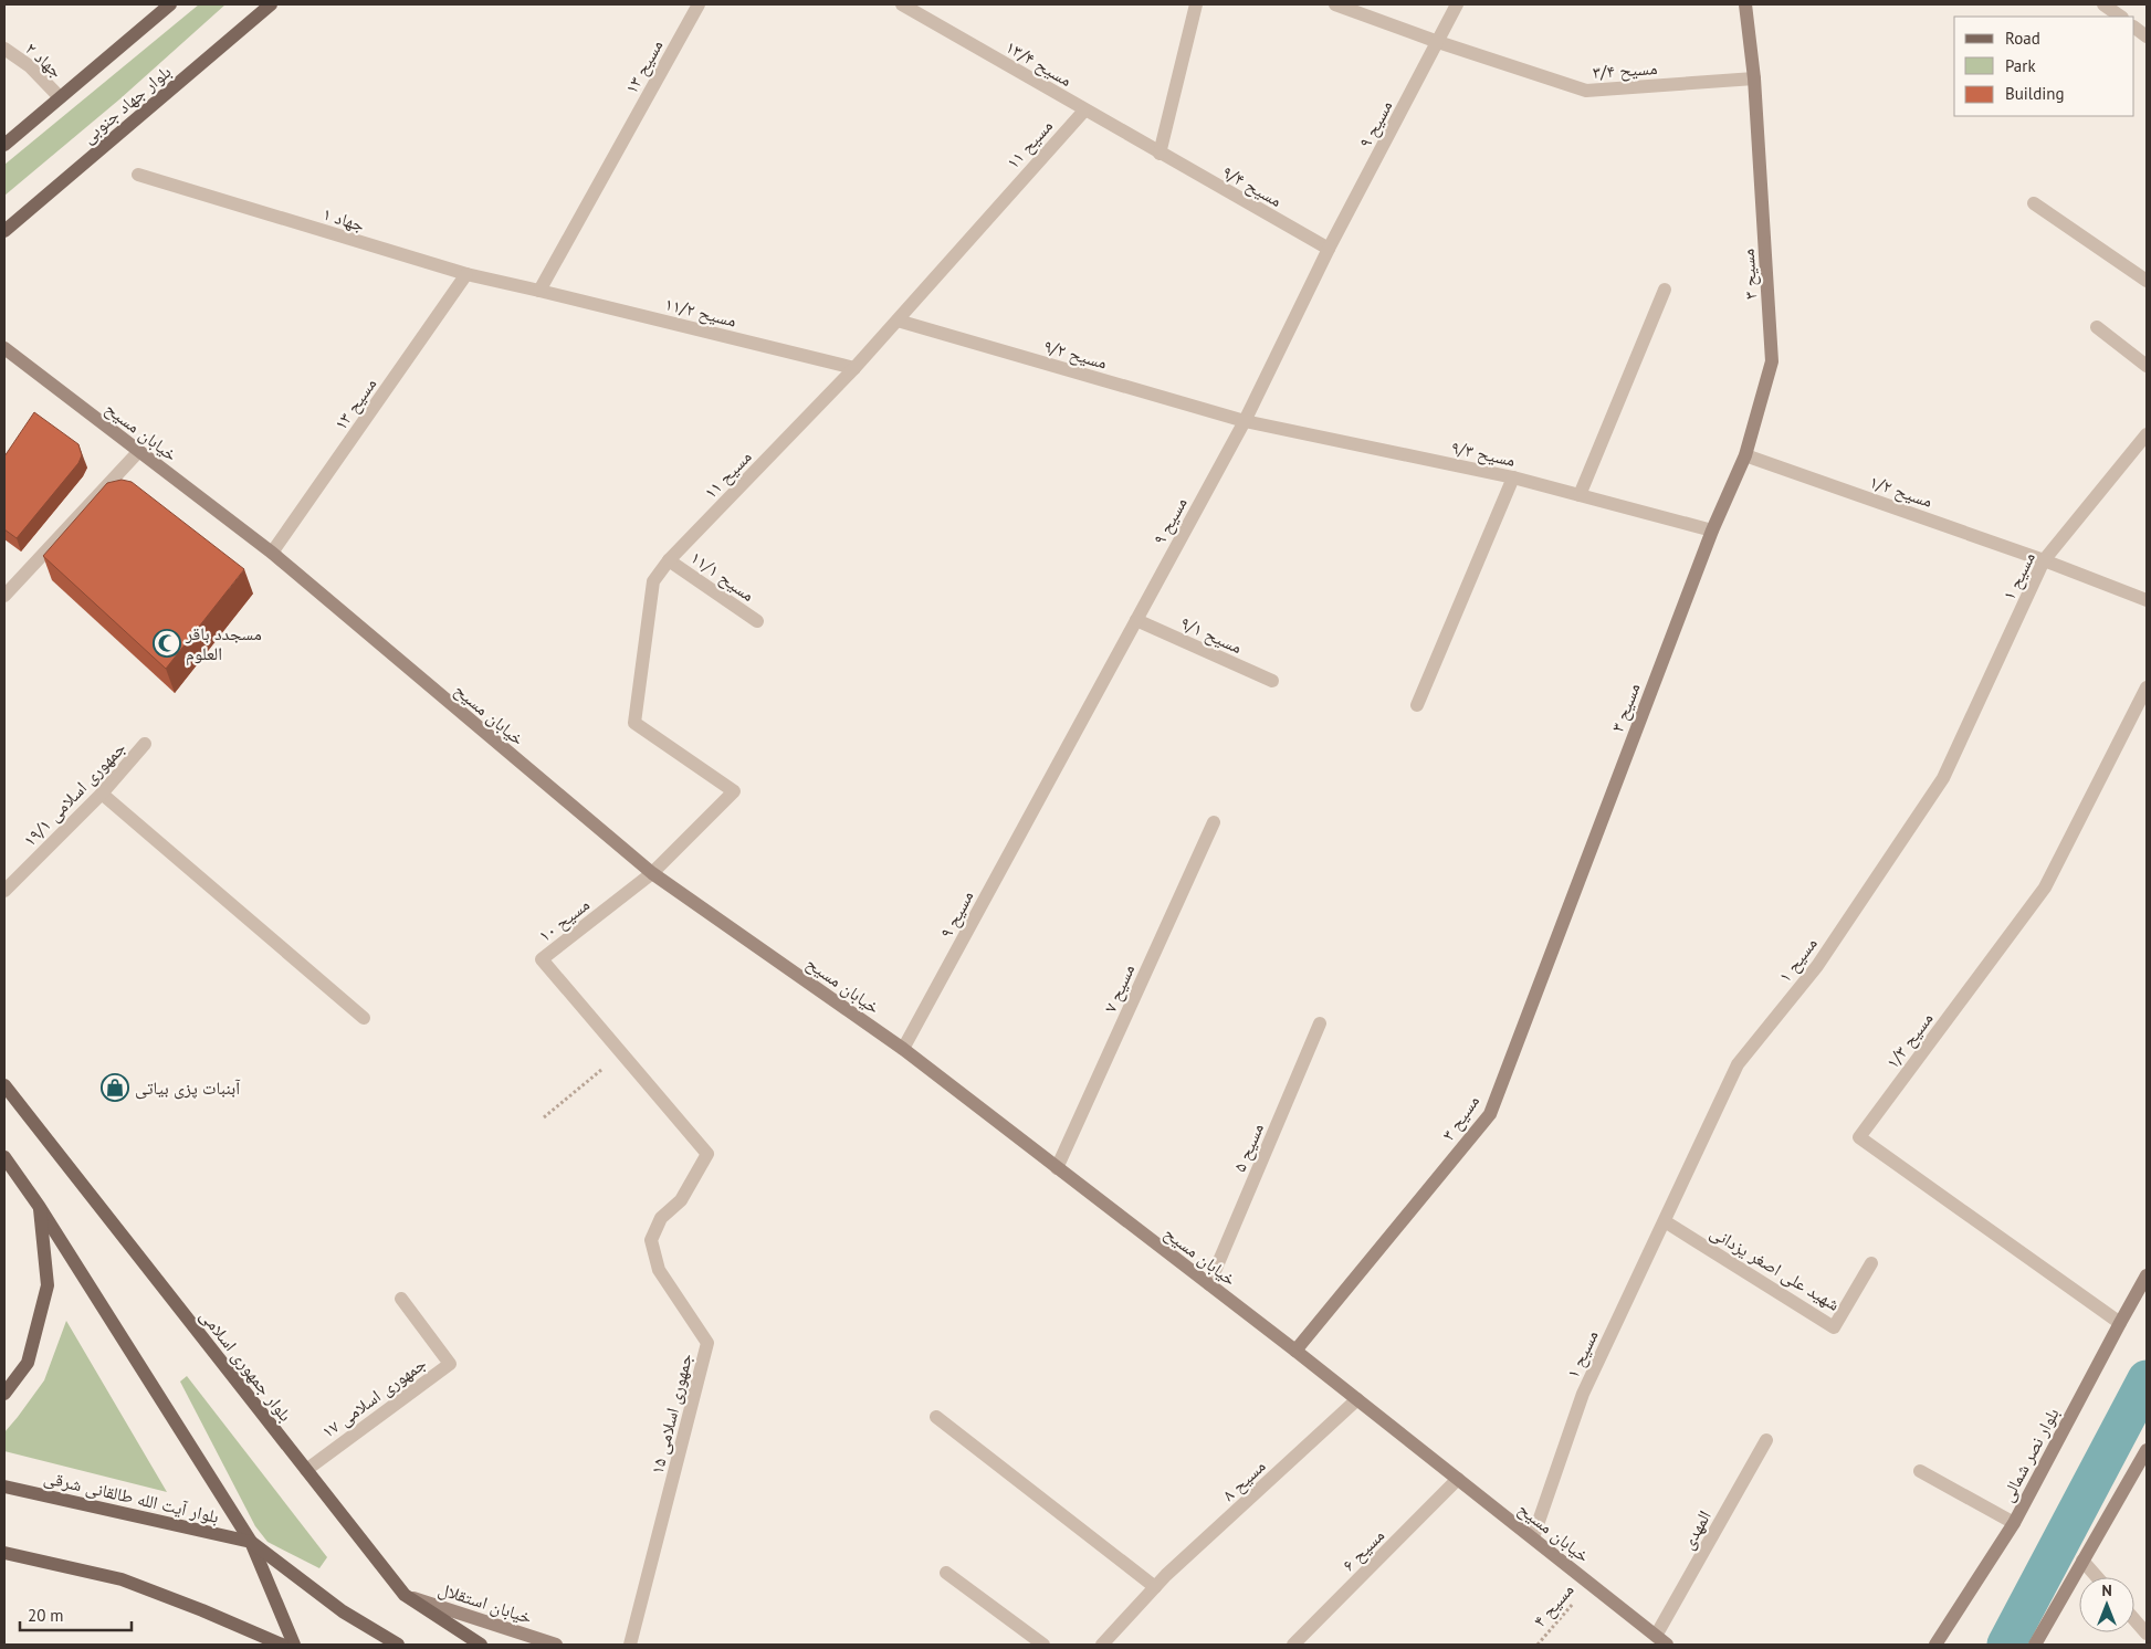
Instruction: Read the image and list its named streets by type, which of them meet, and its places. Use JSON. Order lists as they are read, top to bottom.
{
  "streets": {
    "main road": ["بلوار جهاد جنوبی", "بلوار جمهوری اسلامی", "بلوار آیت الله طالقانی شرقی"],
    "street": [
      "جهاد ۲",
      "مسیح ۱۳/۴",
      "مسیح ۱۳",
      "مسیح ۳/۴",
      "مسیح ۹",
      "مسیح ۱۱",
      "مسیح ۹/۴",
      "جهاد ۱",
      "مسیح ۳",
      "مسیح ۱۱/۲",
      "مسیح ۹/۲",
      "خیابان مسیح",
      "مسیح ۹/۳",
      "مسیح ۱/۲",
      "مسیح ۱۱/۱",
      "مسیح ۱",
      "مسیح ۹/۱",
      "جمهوری اسلامی ۱۹/۱",
      "مسیح ۱۰",
      "مسیح ۷",
      "مسیح ۱/۳",
      "مسیح ۵",
      "شهید علی اصغر یزدانی",
      "جمهوری اسلامی ۱۷",
      "جمهوری اسلامی ۱۵",
      "بلوار نصر شمالی",
      "مسیح ۸",
      "المهدی",
      "مسیح ۶",
      "خیابان استقلال"
    ],
    "path": ["مسیح ۴"]
  },
  "crossings": [
    ["مسیح ۱۳/۴", "مسیح ۱۱"],
    ["مسیح ۱۳/۴", "مسیح ۹/۴"],
    ["مسیح ۱۳", "جهاد ۱"],
    ["مسیح ۱۳", "مسیح ۱۱/۲"],
    ["مسیح ۱۳", "خیابان مسیح"],
    ["مسیح ۳/۴", "مسیح ۹"],
    ["مسیح ۳/۴", "مسیح ۳"],
    ["مسیح ۹", "مسیح ۹/۴"],
    ["مسیح ۹", "مسیح ۹/۲"],
    ["مسیح ۹", "خیابان مسیح"],
    ["مسیح ۹", "مسیح ۹/۳"],
    ["مسیح ۹", "مسیح ۹/۱"],
    ["مسیح ۱۱", "مسیح ۱۱/۲"],
    ["مسیح ۱۱", "مسیح ۹/۲"],
    ["مسیح ۱۱", "خیابان مسیح"],
    ["مسیح ۱۱", "مسیح ۱۱/۱"],
    ["مسیح ۱۱", "مسیح ۱۰"],
    ["جهاد ۱", "مسیح ۱۱/۲"],
    ["مسیح ۳", "خیابان مسیح"],
    ["مسیح ۳", "مسیح ۹/۳"],
    ["مسیح ۳", "مسیح ۱/۲"],
    ["مسیح ۹/۲", "مسیح ۹/۳"],
    ["خیابان مسیح", "مسیح ۱"],
    ["خیابان مسیح", "مسیح ۱۰"],
    ["خیابان مسیح", "مسیح ۷"],
    ["خیابان مسیح", "مسیح ۵"],
    ["خیابان مسیح", "مسیح ۸"],
    ["خیابان مسیح", "المهدی"],
    ["خیابان مسیح", "مسیح ۶"],
    ["خیابان مسیح", "مسیح ۴"],
    ["مسیح ۱/۲", "مسیح ۱"],
    ["مسیح ۱", "شهید علی اصغر یزدانی"],
    ["مسیح ۱۰", "جمهوری اسلامی ۱۵"],
    ["مسیح ۱/۳", "بلوار نصر شمالی"],
    ["بلوار جمهوری اسلامی", "جمهوری اسلامی ۱۷"],
    ["بلوار جمهوری اسلامی", "خیابان استقلال"]
  ],
  "places": {
    "mosque": ["مسجدد باقر العلوم"],
    "shop": ["آبنبات پزی بیاتی"]
  },
  "legend": ["Road", "Park", "Building"],
  "scale_bar": "20 m",
  "north": "top"
}
